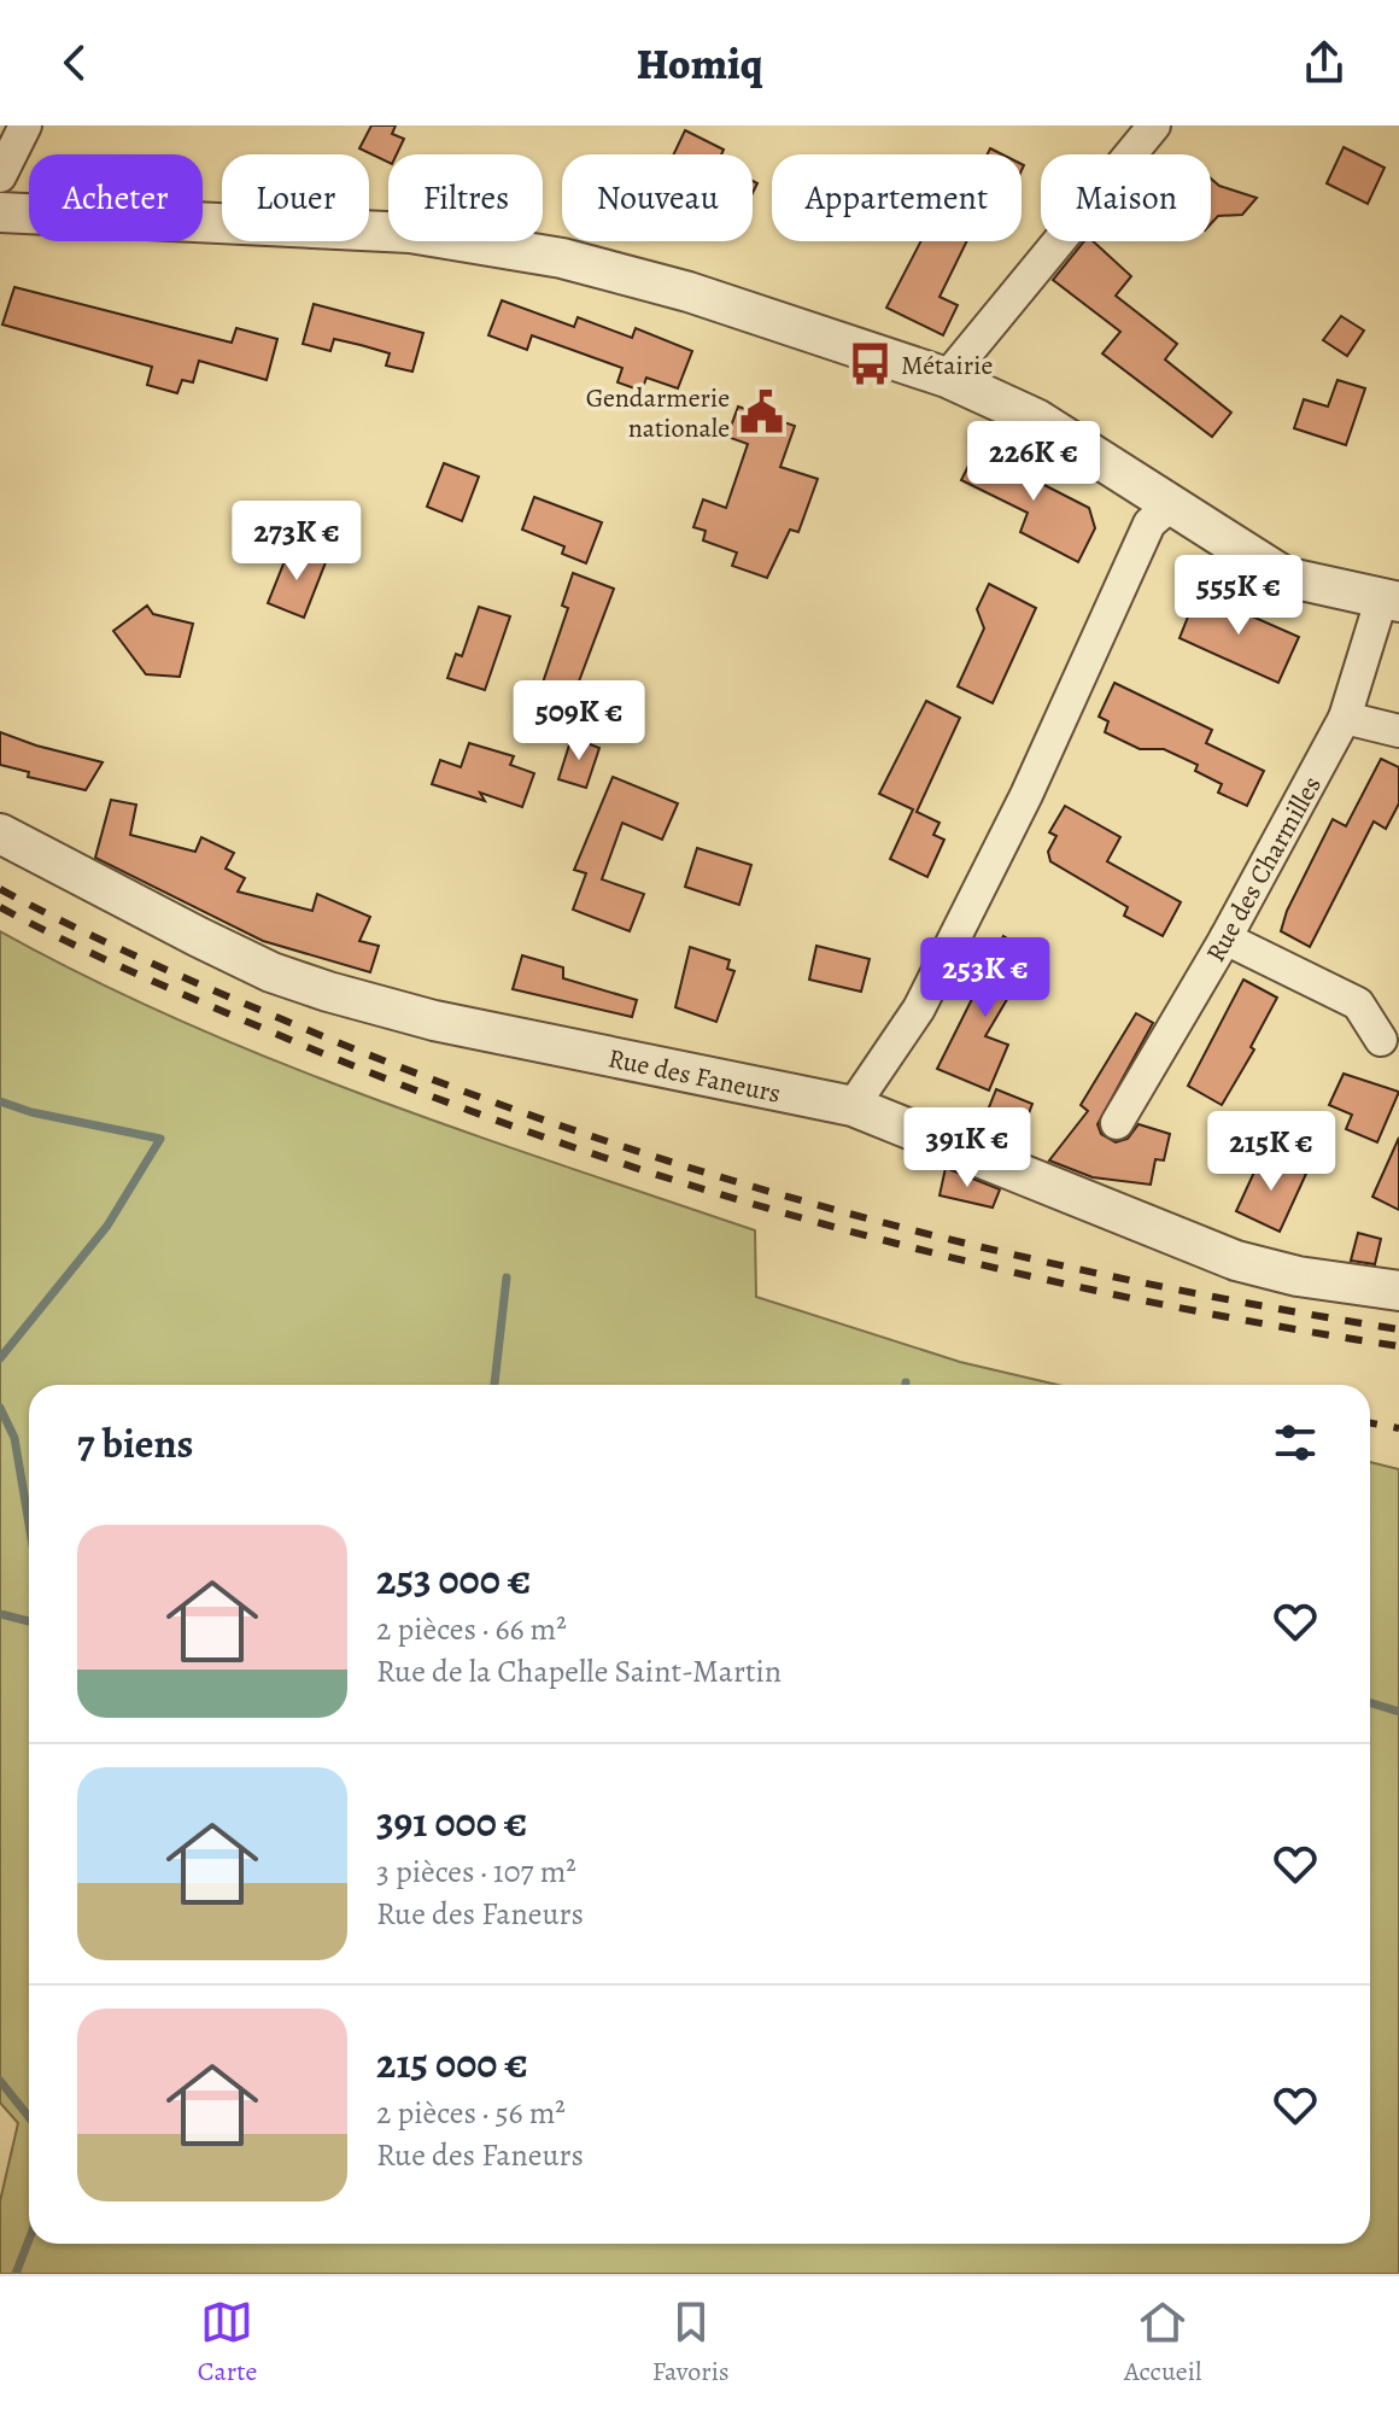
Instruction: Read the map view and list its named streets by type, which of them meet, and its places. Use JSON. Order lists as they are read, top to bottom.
{
  "streets": {
    "street": ["Rue des Charmilles", "Rue des Faneurs"]
  },
  "places": {
    "bus stop": ["Métairie"],
    "public building": ["Gendarmerie nationale"]
  },
  "page": {
    "header": "Homiq",
    "chip": [
      "Acheter",
      "Louer",
      "Filtres",
      "Nouveau",
      "Appartement",
      "Maison"
    ],
    "price": [
      "226K €",
      "273K €",
      "555K €",
      "509K €",
      "253K €",
      "391K €",
      "215K €"
    ],
    "heading": "7 biens",
    "list": [
      {
        "name": "253 000 €",
        "note": "2 pièces · 66 m² · Rue de la Chapelle Saint-Martin"
      },
      {
        "name": "391 000 €",
        "note": "3 pièces · 107 m² · Rue des Faneurs"
      },
      {
        "name": "215 000 €",
        "note": "2 pièces · 56 m² · Rue des Faneurs"
      }
    ],
    "tabs": ["Carte", "Favoris", "Accueil"]
  }
}
